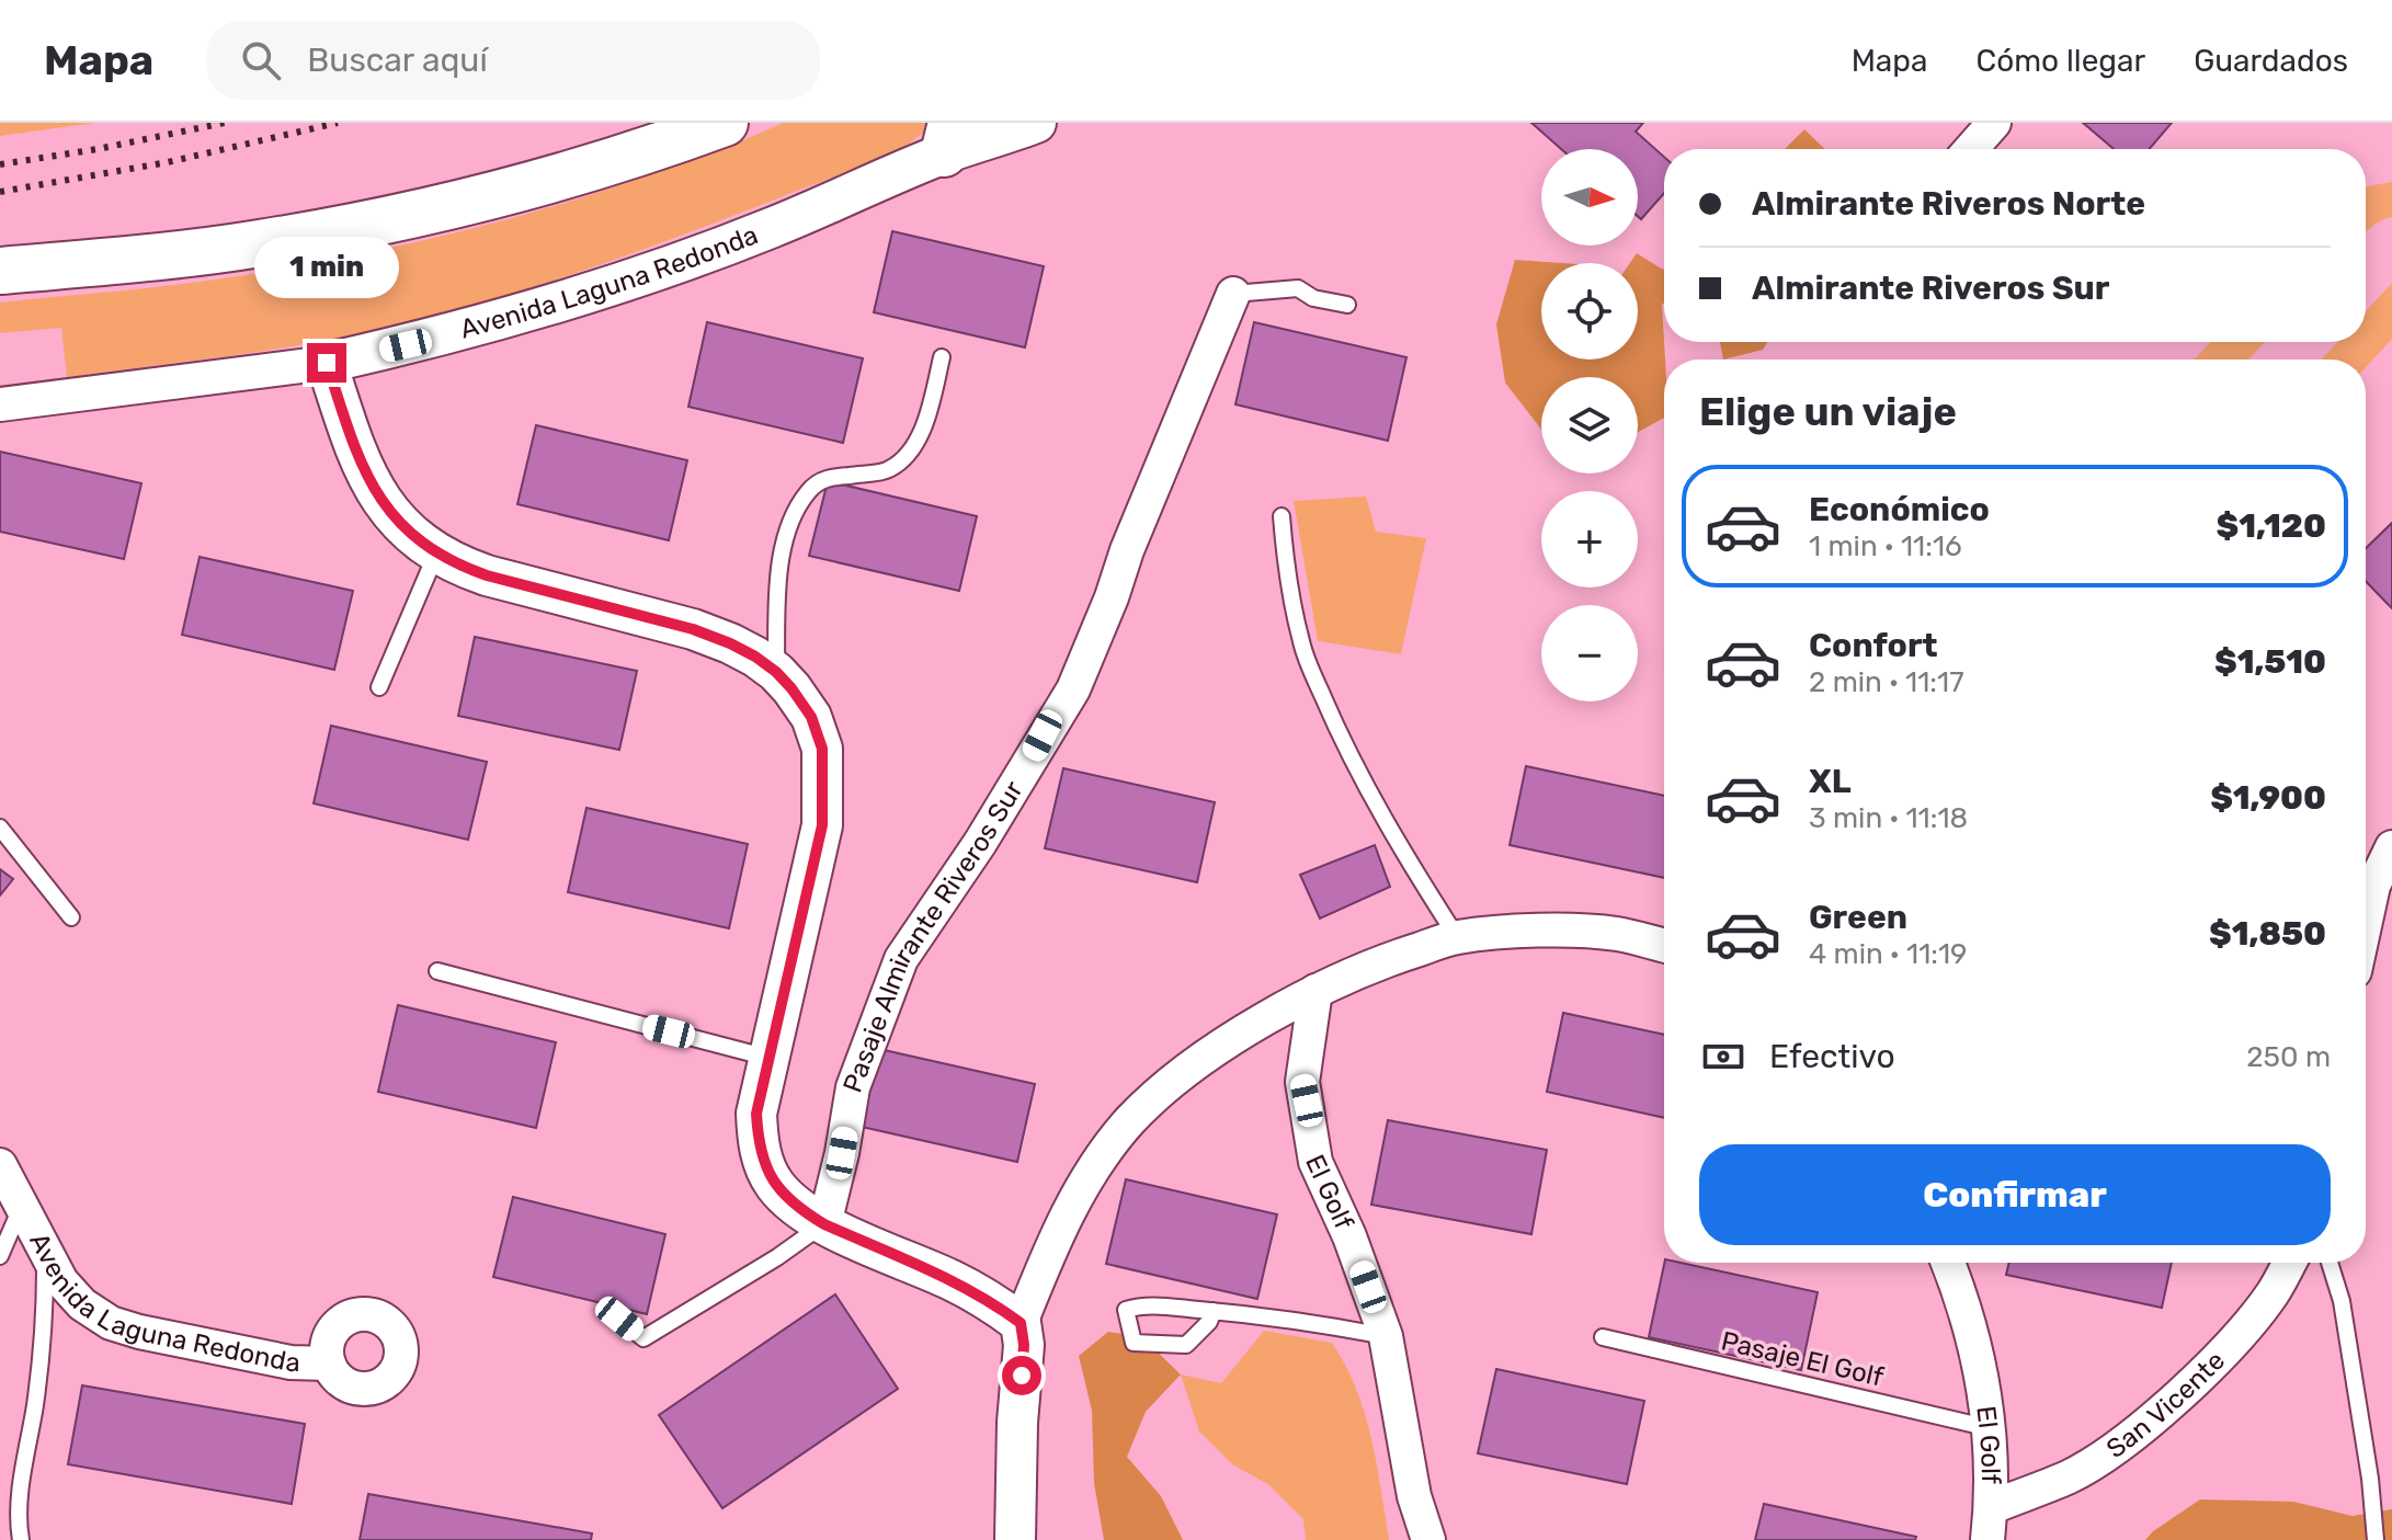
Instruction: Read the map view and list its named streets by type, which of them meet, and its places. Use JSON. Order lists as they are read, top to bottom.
{
  "streets": {
    "street": [
      "Avenida Laguna Redonda",
      "Pasaje Almirante Riveros Sur",
      "El Golf",
      "San Vicente"
    ],
    "lane": ["Pasaje El Golf"]
  },
  "crossings": [
    ["El Golf", "Pasaje El Golf"],
    ["El Golf", "San Vicente"]
  ],
  "north": "right",
  "page": {
    "header": "Mapa",
    "search": "Buscar aquí",
    "nav": ["Mapa", "Cómo llegar", "Guardados"],
    "map_buttons": ["+", "−"],
    "banner": ["Almirante Riveros Norte", "Almirante Riveros Sur"],
    "bubble": "1 min",
    "heading": "Elige un viaje",
    "list": [
      {
        "name": "Económico",
        "note": "1 min · 11:16",
        "value": "$1,120"
      },
      {
        "name": "Confort",
        "note": "2 min · 11:17",
        "value": "$1,510"
      },
      {
        "name": "XL",
        "note": "3 min · 11:18",
        "value": "$1,900"
      },
      {
        "name": "Green",
        "note": "4 min · 11:19",
        "value": "$1,850"
      }
    ],
    "pay": ["Efectivo", "250 m"],
    "buttons": "Confirmar"
  }
}
